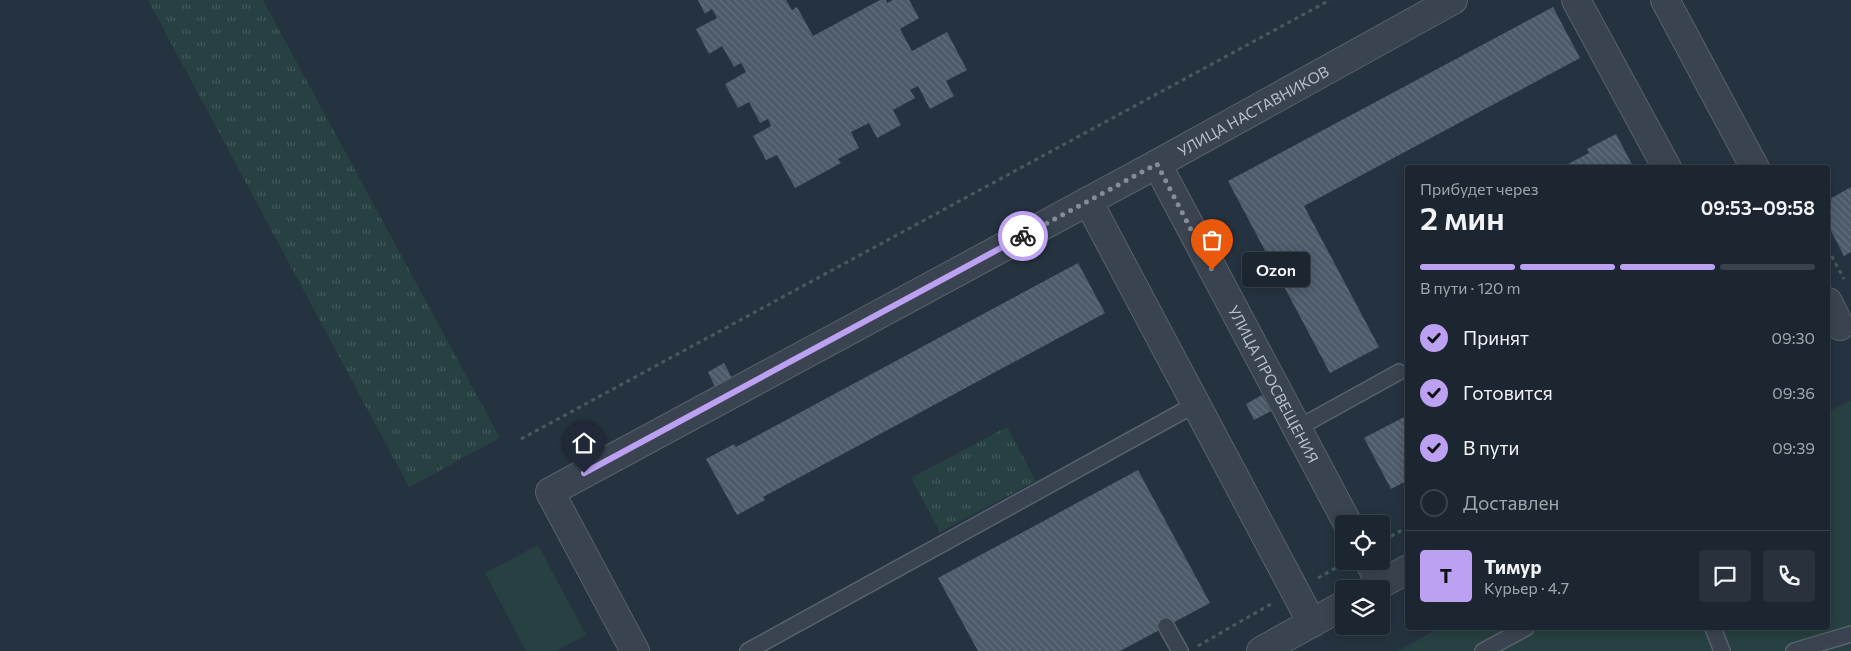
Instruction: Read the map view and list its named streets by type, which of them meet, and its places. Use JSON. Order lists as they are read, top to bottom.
{
  "streets": {
    "street": ["УЛИЦА НАСТАВНИКОВ", "УЛИЦА ПРОСВЕЩЕНИЯ"]
  },
  "crossings": [
    ["УЛИЦА НАСТАВНИКОВ", "УЛИЦА ПРОСВЕЩЕНИЯ"]
  ],
  "places": ["Ozon"],
  "page": {
    "heading": ["2 мин", "Прибудет через", "09:53–09:58"],
    "panel": ["Тимур", "Курьер · 4.7"],
    "bar": "В пути · 120 m",
    "bubble": "Ozon",
    "list": [
      ["Принят", "09:30"],
      ["Готовится", "09:36"],
      ["В пути", "09:39"],
      "Доставлен"
    ],
    "round": "Т"
  }
}
